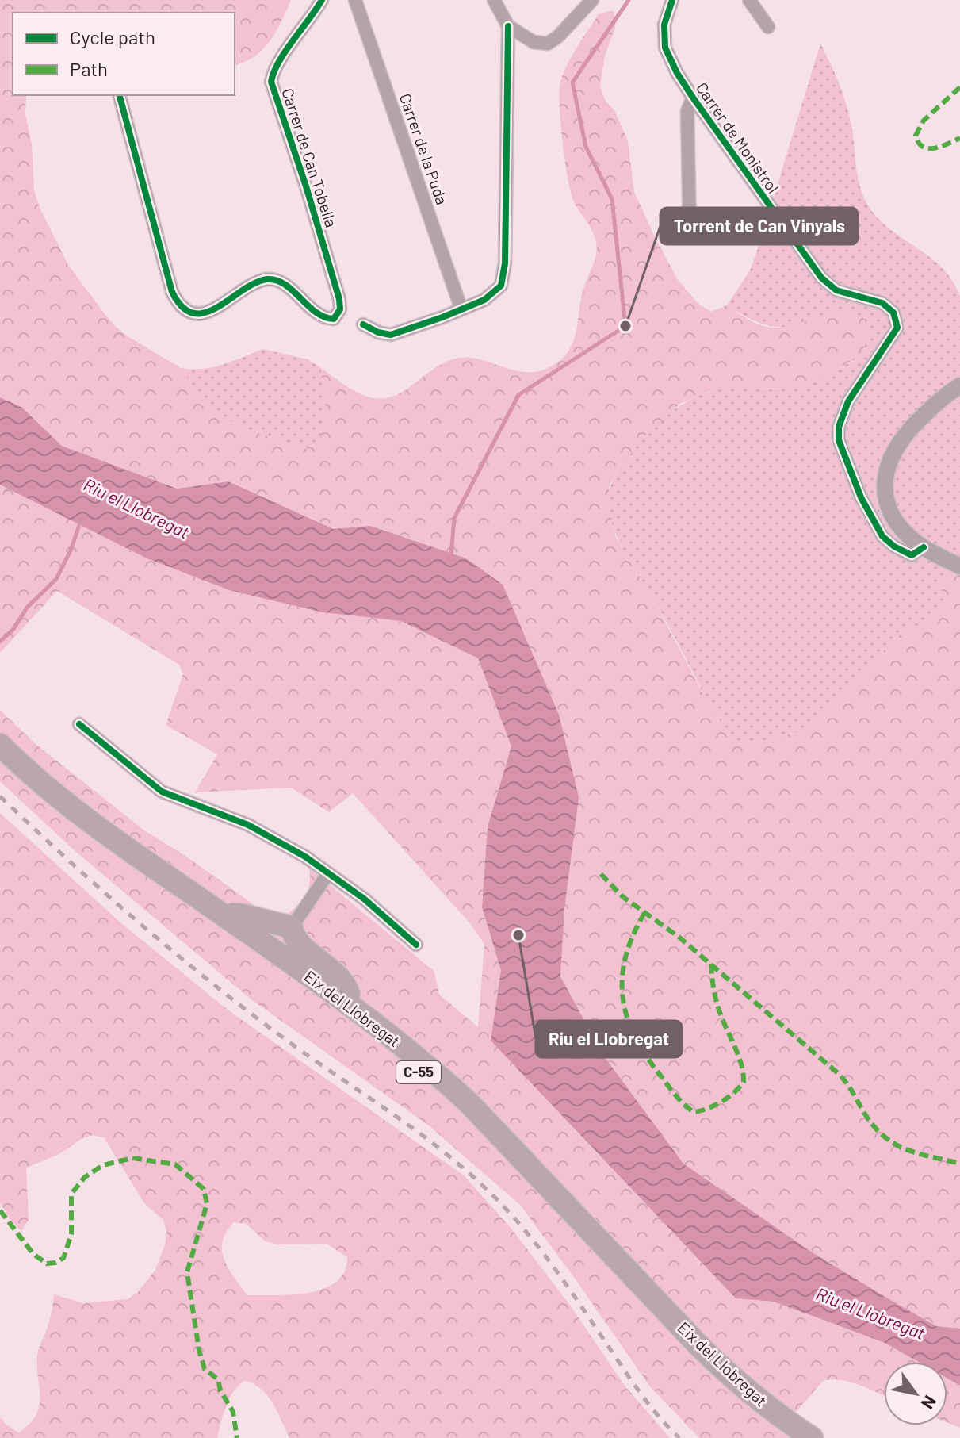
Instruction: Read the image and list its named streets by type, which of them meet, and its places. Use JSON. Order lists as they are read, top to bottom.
{
  "streets": {
    "highway": ["Eix del Llobregat", "C-55"],
    "street": ["Carrer de Monistrol", "Carrer de la Puda", "Carrer de Can Tobella"]
  },
  "water": ["Riu el Llobregat"],
  "places": ["Torrent de Can Vinyals", "Riu el Llobregat"],
  "legend": ["Cycle path", "Path"],
  "north": "bottom right"
}
